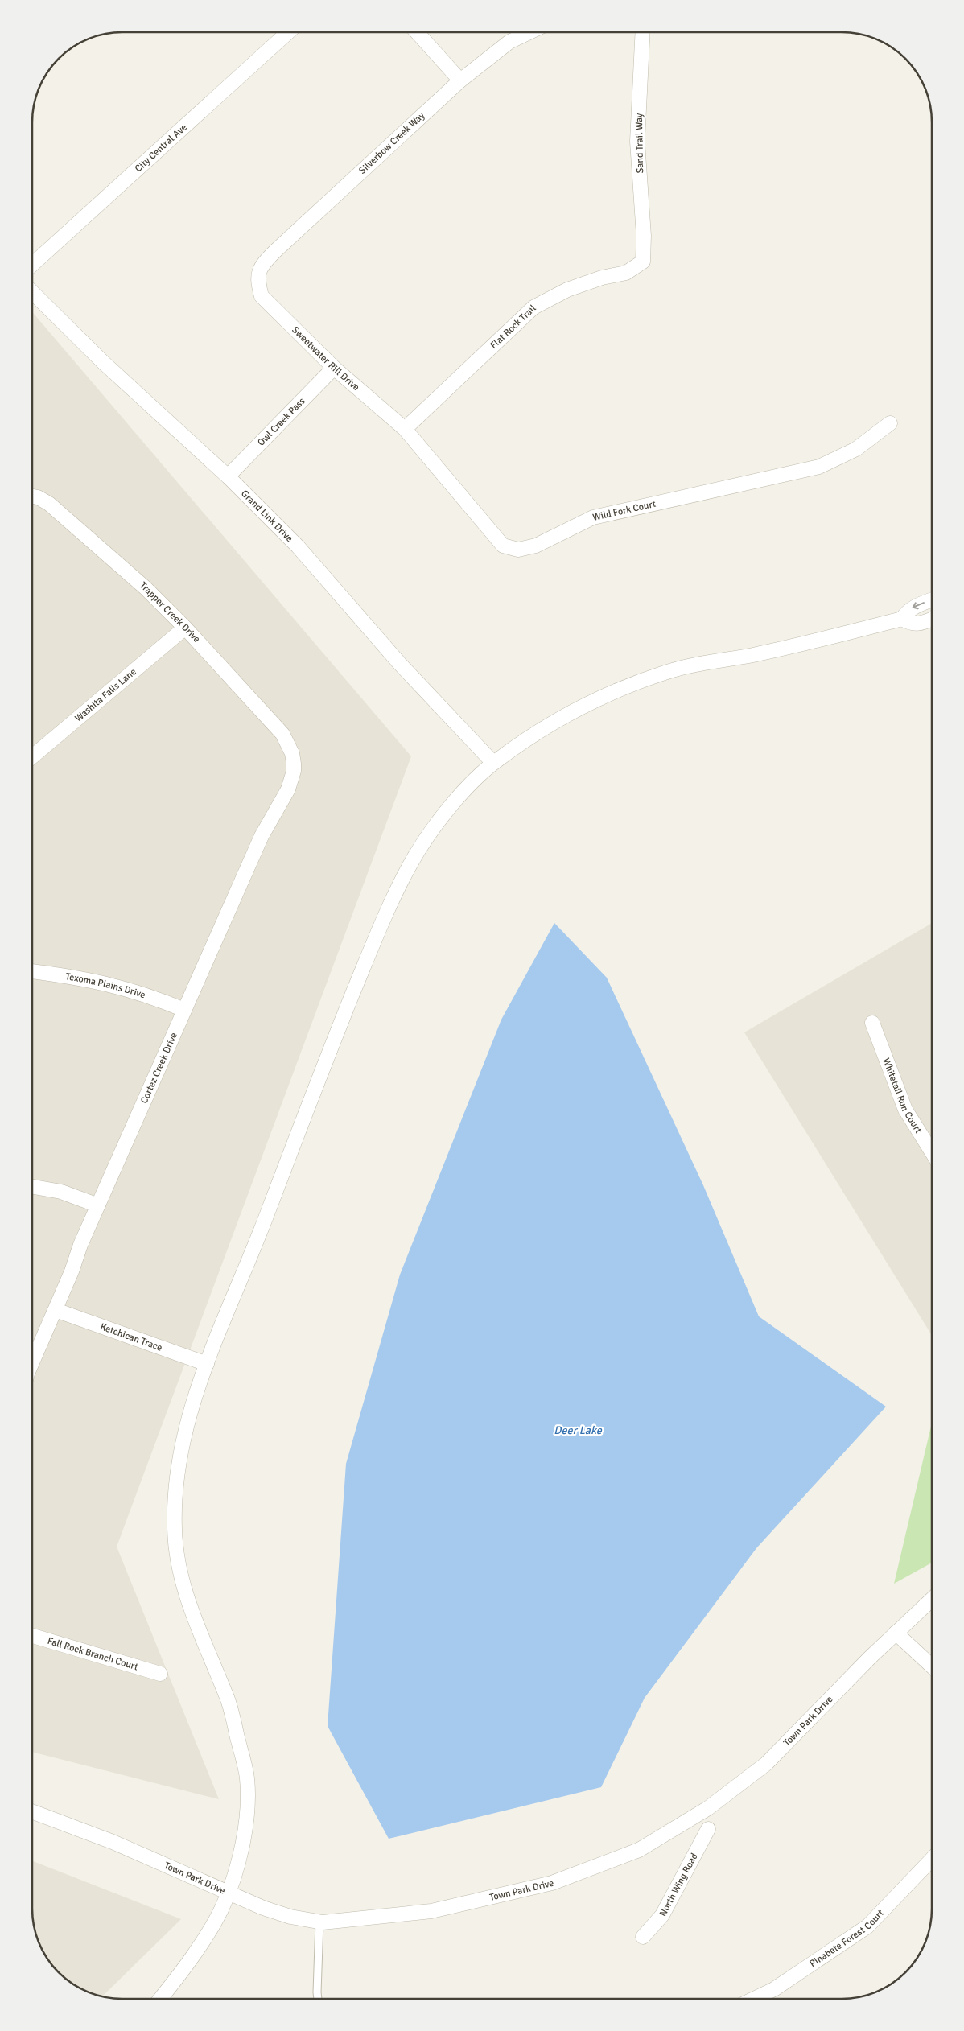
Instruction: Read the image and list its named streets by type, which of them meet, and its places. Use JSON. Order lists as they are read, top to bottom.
{
  "streets": {
    "street": [
      "Silverbow Creek Way",
      "Sand Trail Way",
      "City Central Ave",
      "Flat Rock Trail",
      "Sweetwater Rill Drive",
      "Owl Creek Pass",
      "Wild Fork Court",
      "Grand Link Drive",
      "Trapper Creek Drive",
      "Washita Falls Lane",
      "Texoma Plains Drive",
      "Cortez Creek Drive",
      "Whitetail Run Court",
      "Ketchican Trace",
      "Fall Rock Branch Court",
      "Town Park Drive",
      "North Wing Road",
      "Pinabete Forest Court"
    ]
  },
  "crossings": [
    ["Silverbow Creek Way", "Sweetwater Rill Drive"],
    ["Sand Trail Way", "Flat Rock Trail"],
    ["Flat Rock Trail", "Sweetwater Rill Drive"],
    ["Flat Rock Trail", "Wild Fork Court"],
    ["Sweetwater Rill Drive", "Owl Creek Pass"],
    ["Sweetwater Rill Drive", "Wild Fork Court"],
    ["Owl Creek Pass", "Grand Link Drive"],
    ["Trapper Creek Drive", "Washita Falls Lane"],
    ["Trapper Creek Drive", "Cortez Creek Drive"],
    ["Texoma Plains Drive", "Cortez Creek Drive"],
    ["Cortez Creek Drive", "Ketchican Trace"]
  ],
  "water": ["Deer Lake"]
}
